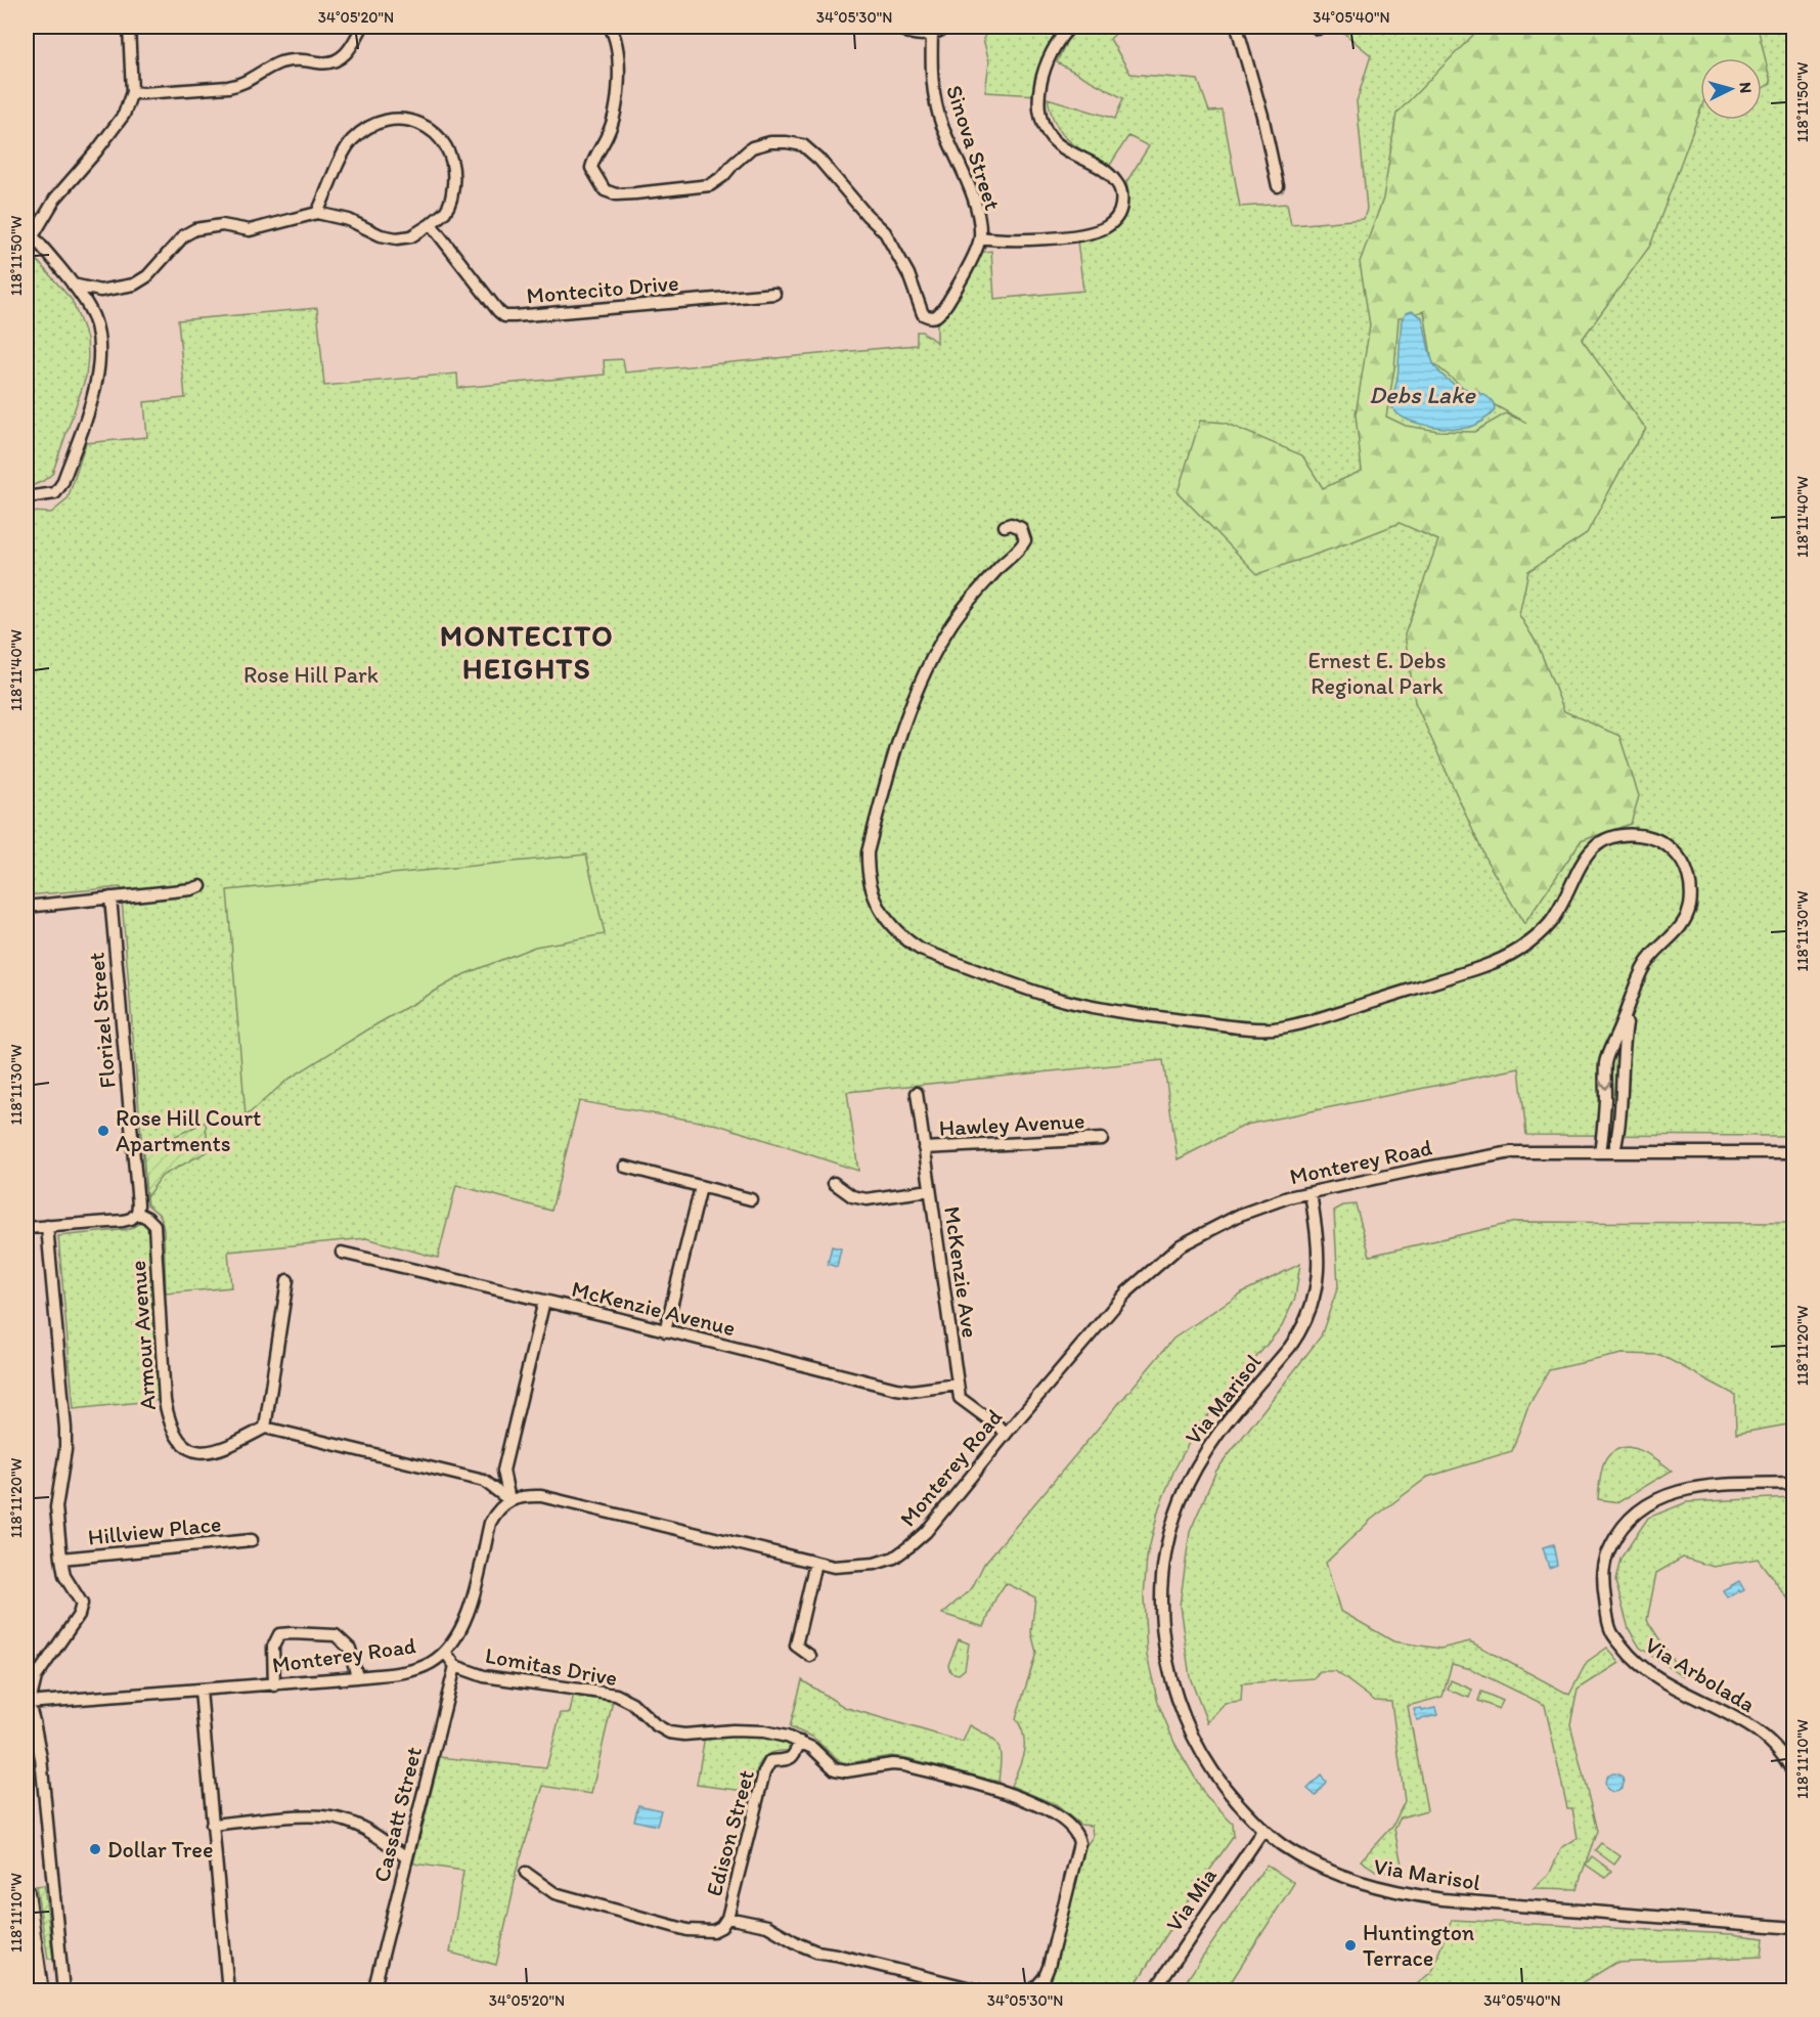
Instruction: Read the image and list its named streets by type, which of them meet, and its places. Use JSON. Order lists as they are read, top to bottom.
{
  "streets": {
    "street": [
      "Sinova Street",
      "Montecito Drive",
      "Florizel Street",
      "Hawley Avenue",
      "Monterey Road",
      "McKenzie Ave",
      "McKenzie Avenue",
      "Armour Avenue",
      "Via Marisol",
      "Hillview Place",
      "Lomitas Drive",
      "Via Arbolada",
      "Cassatt Street",
      "Edison Street",
      "Via Mia"
    ]
  },
  "crossings": [
    ["Florizel Street", "Armour Avenue"],
    ["Hawley Avenue", "McKenzie Ave"],
    ["Monterey Road", "McKenzie Ave"],
    ["Monterey Road", "Via Marisol"],
    ["McKenzie Ave", "McKenzie Avenue"],
    ["Via Marisol", "Via Mia"],
    ["Lomitas Drive", "Cassatt Street"],
    ["Lomitas Drive", "Edison Street"]
  ],
  "districts": ["MONTECITO HEIGHTS"],
  "water": ["Debs Lake"],
  "parks": ["Ernest E. Debs Regional Park", "Rose Hill Park"],
  "places": ["Rose Hill Court Apartments", "Dollar Tree", "Huntington Terrace"],
  "north": "right",
  "coordinates": [
    "34°05'20\"N",
    "34°05'30\"N",
    "34°05'40\"N",
    "118°11'50\"W",
    "118°11'40\"W",
    "118°11'30\"W",
    "118°11'20\"W",
    "118°11'10\"W"
  ]
}
